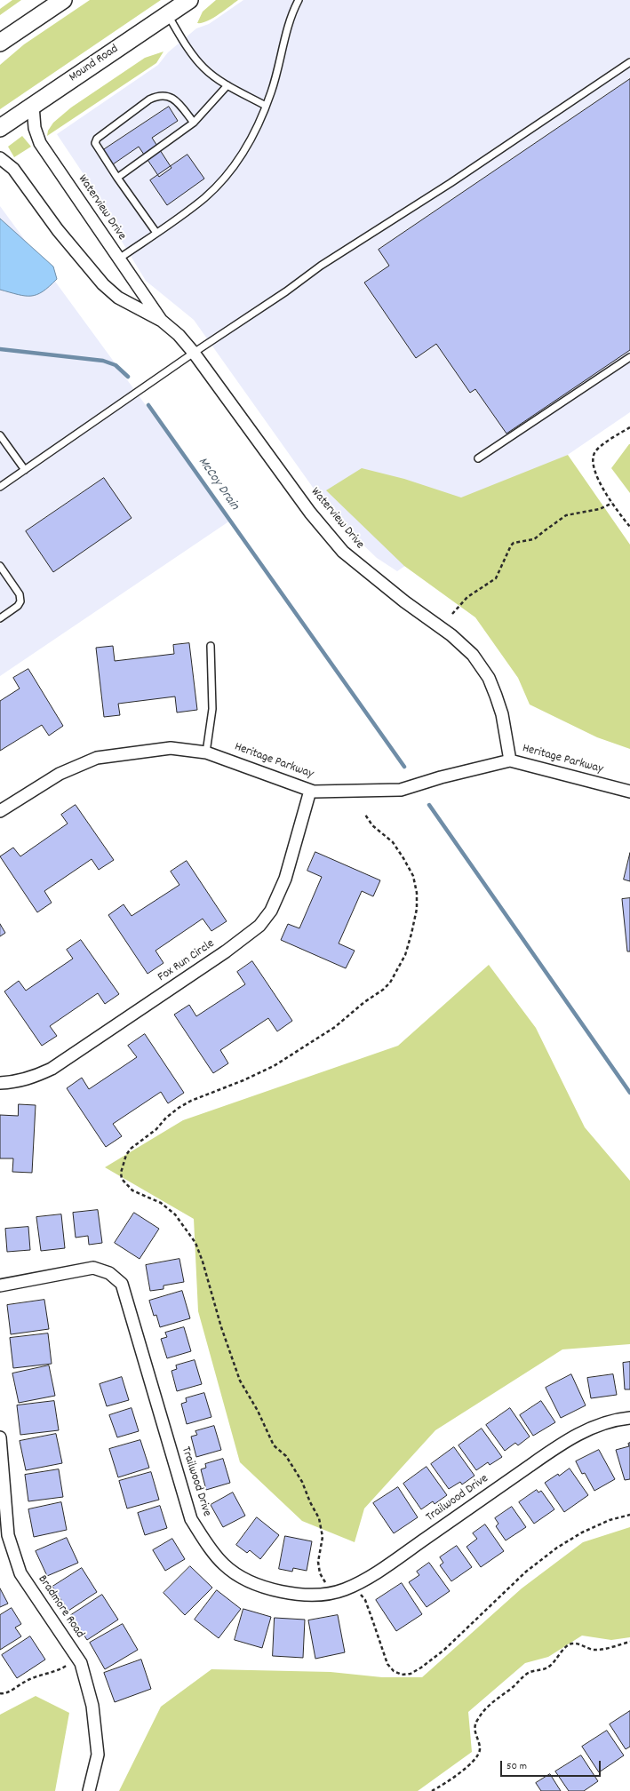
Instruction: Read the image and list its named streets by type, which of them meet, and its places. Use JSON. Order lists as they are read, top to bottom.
{
  "streets": {
    "main road": ["Mound Road"],
    "street": [
      "Waterview Drive",
      "Heritage Parkway",
      "Fox Run Circle",
      "Trailwood Drive",
      "Bradmore Road"
    ]
  },
  "crossings": [
    ["Mound Road", "Waterview Drive"],
    ["Waterview Drive", "Heritage Parkway"],
    ["Heritage Parkway", "Fox Run Circle"]
  ],
  "water": ["McCoy Drain"],
  "scale_bar": "50 m"
}
